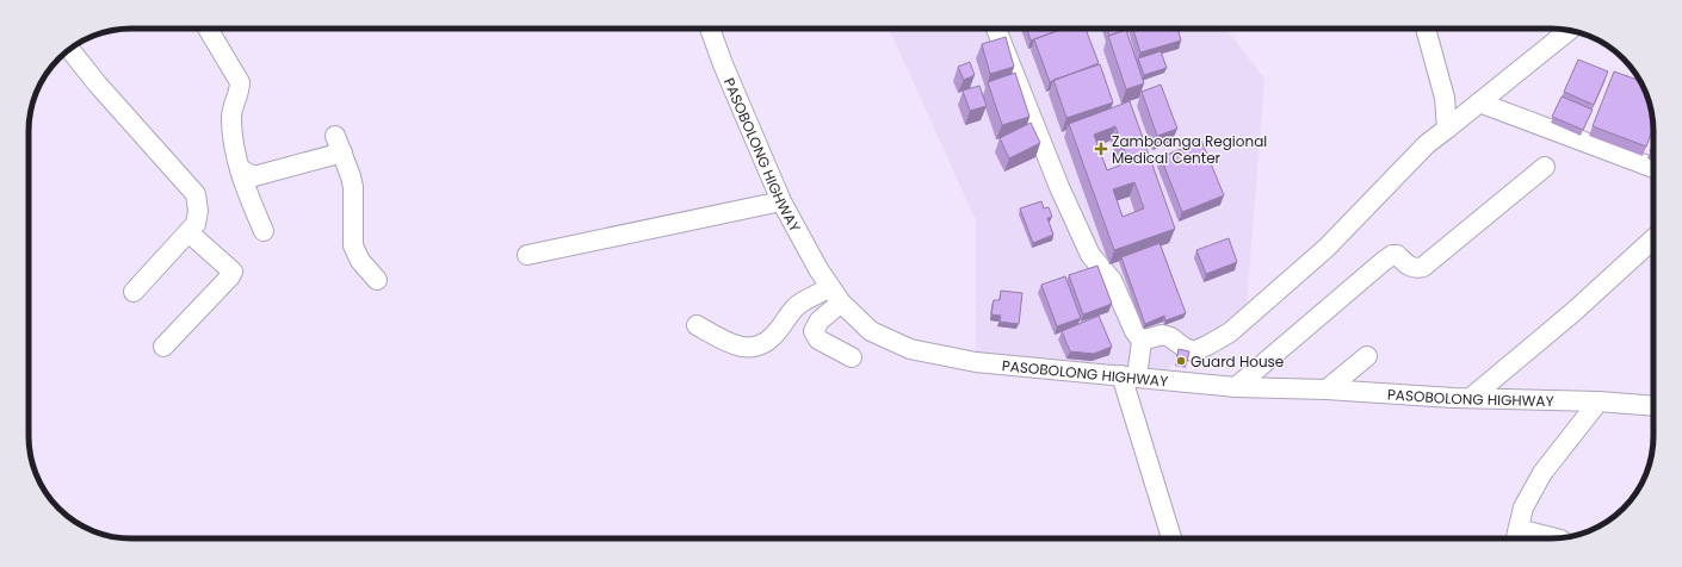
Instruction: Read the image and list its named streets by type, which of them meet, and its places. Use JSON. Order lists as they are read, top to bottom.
{
  "streets": {
    "street": ["PASOBOLONG HIGHWAY"]
  },
  "places": {
    "health": ["Zamboanga Regional Medical Center"],
    "other": ["Guard House"]
  }
}
